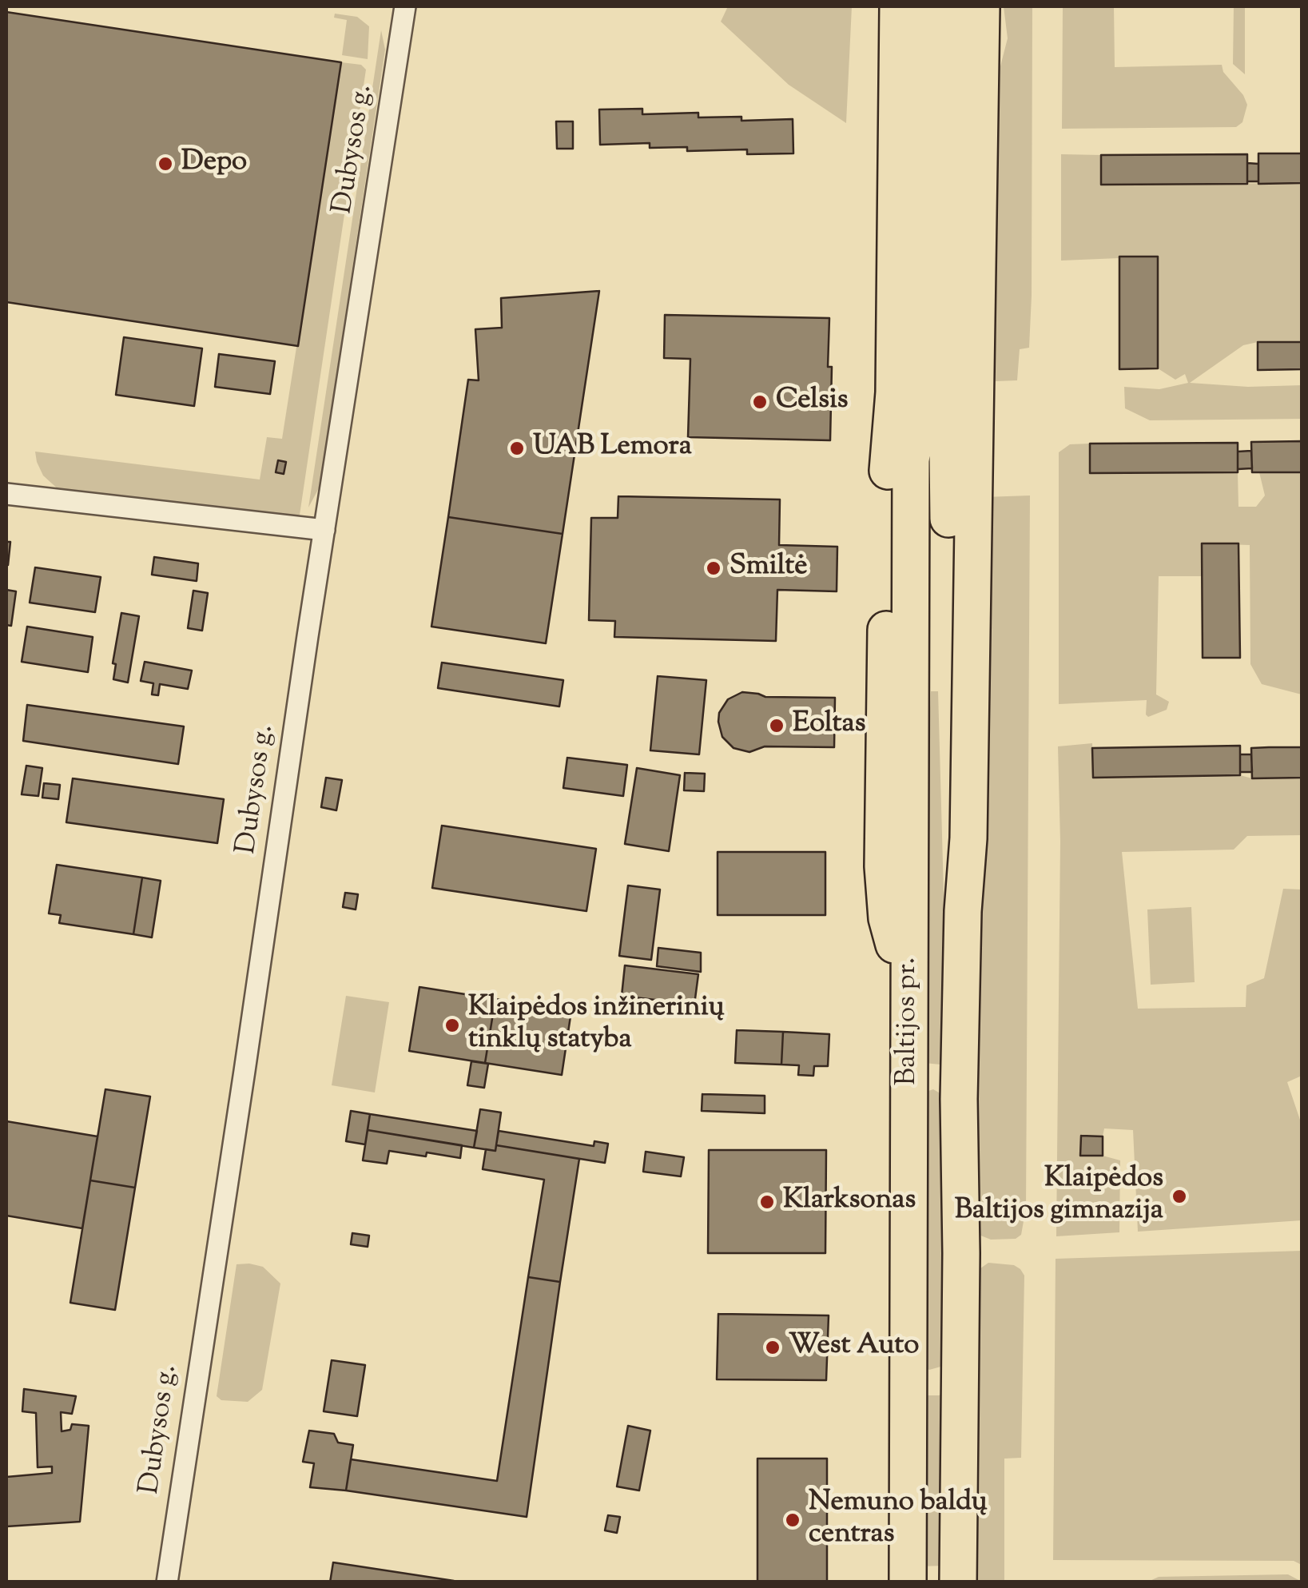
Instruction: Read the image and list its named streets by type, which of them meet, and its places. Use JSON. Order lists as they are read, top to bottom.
{
  "streets": {
    "highway": ["Baltijos pr."],
    "street": ["Dubysos g."]
  },
  "places": [
    "Depo",
    "Celsis",
    "UAB Lemora",
    "Smiltė",
    "Eoltas",
    "Klaipėdos inžinerinių tinklų statyba",
    "Klaipėdos Baltijos gimnazija",
    "Klarksonas",
    "West Auto",
    "Nemuno baldų centras"
  ]
}
